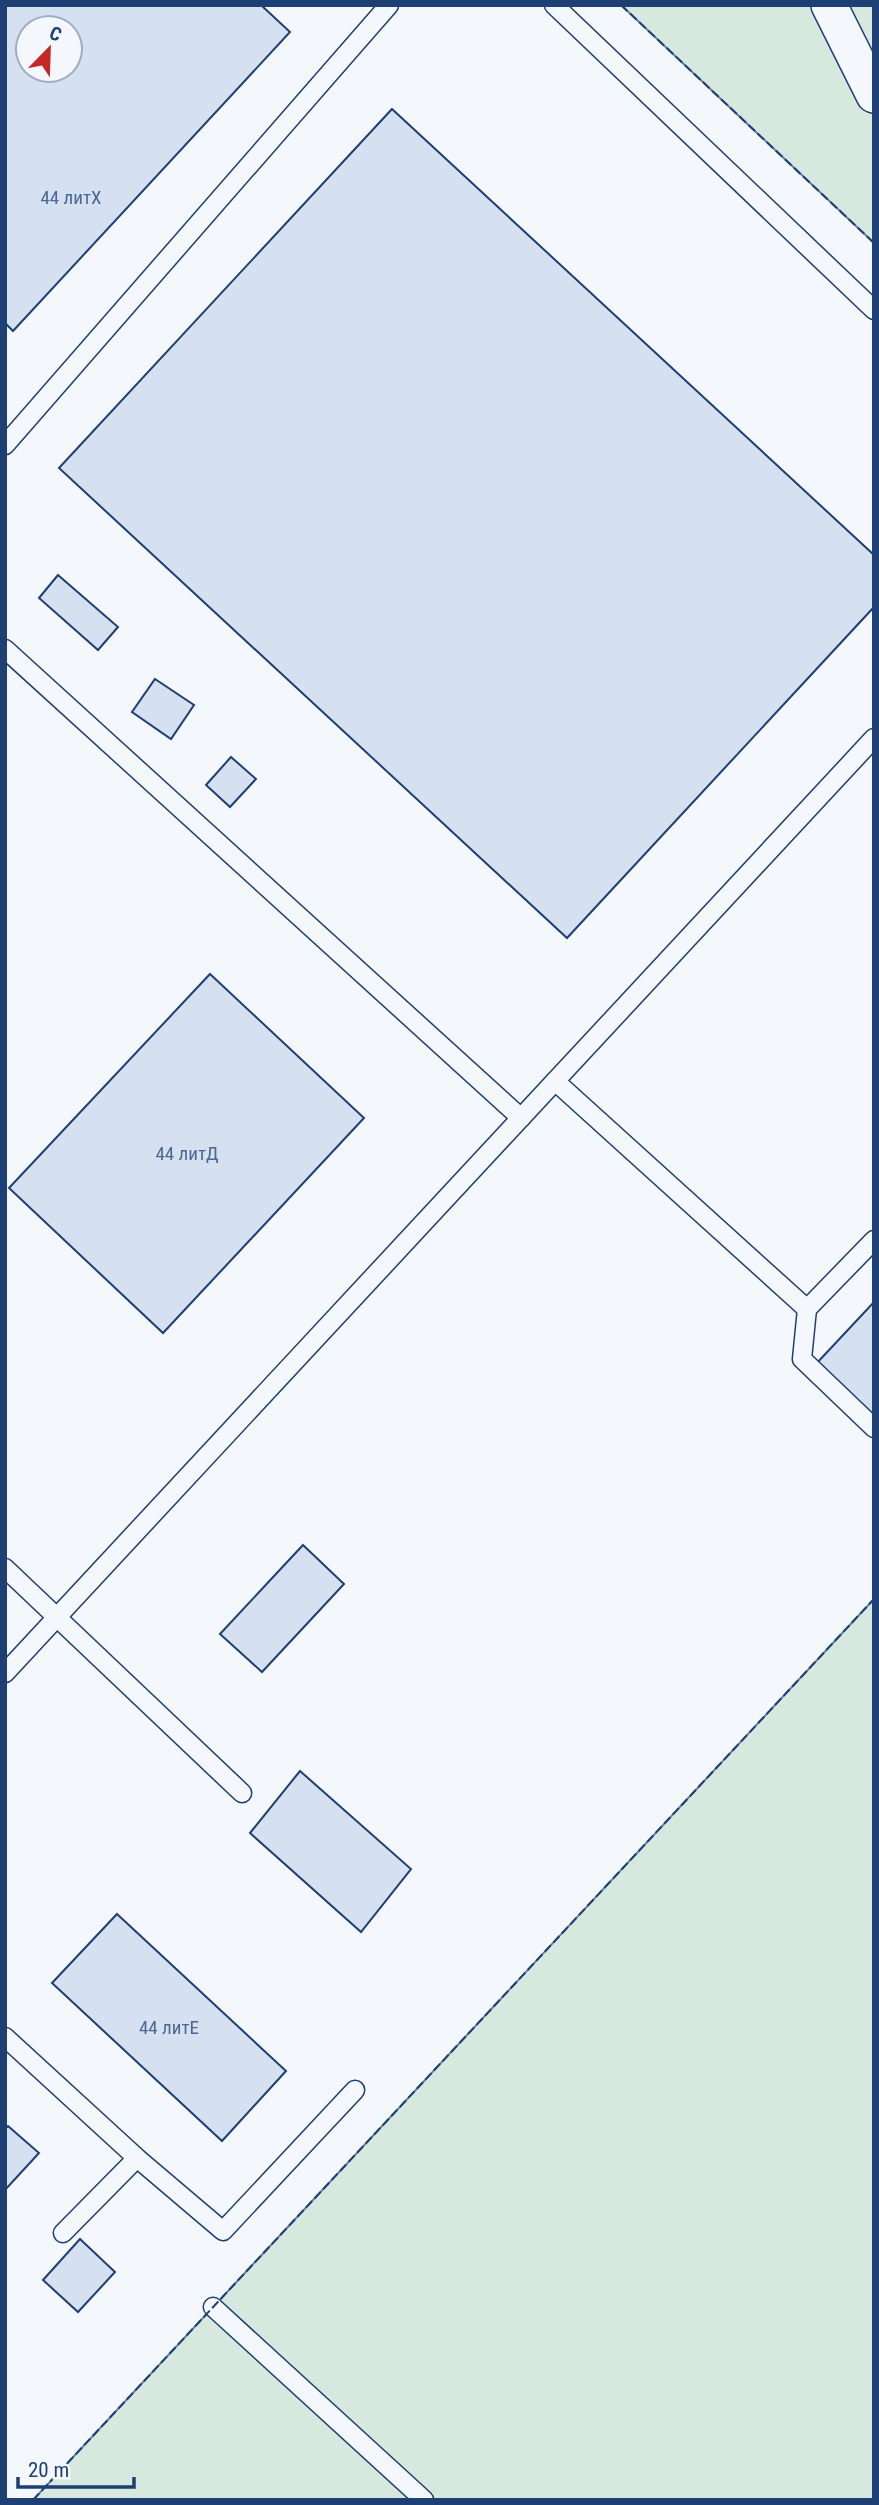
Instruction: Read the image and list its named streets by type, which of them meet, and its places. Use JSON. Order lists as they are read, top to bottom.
{
  "house_numbers": ["44 литХ", "44 литД", "44 литЕ"],
  "scale_bar": "20 m",
  "north": "top right"
}
